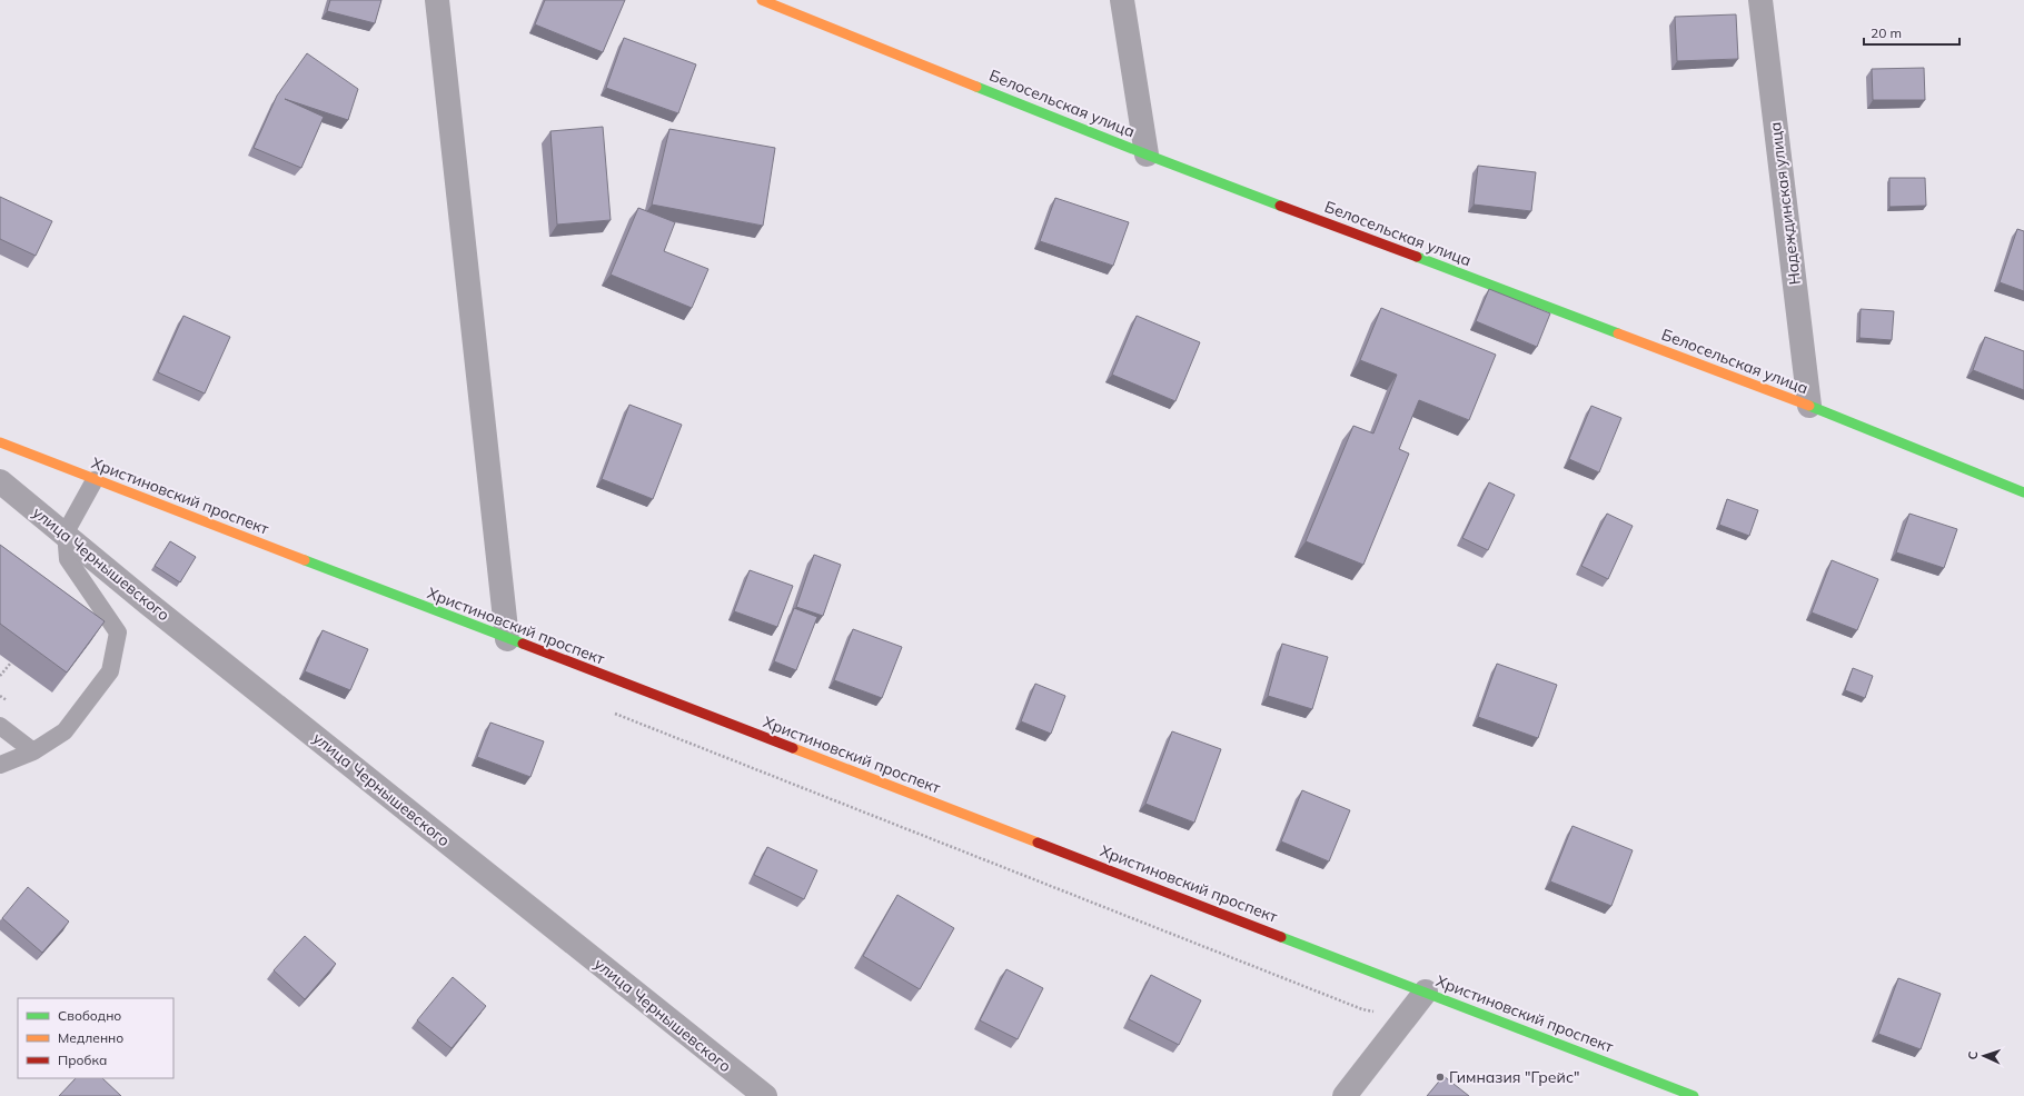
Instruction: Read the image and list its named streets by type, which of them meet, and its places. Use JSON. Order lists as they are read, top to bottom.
{
  "streets": {
    "street": [
      "Белосельская улица",
      "Надеждинская улица",
      "Христиновский проспект",
      "улица Чернышевского"
    ]
  },
  "crossings": [
    ["Белосельская улица", "Надеждинская улица"]
  ],
  "places": ["Гимназия \"Грейс\""],
  "legend": ["Свободно", "Медленно", "Пробка"],
  "scale_bar": "20 m",
  "north": "left"
}
